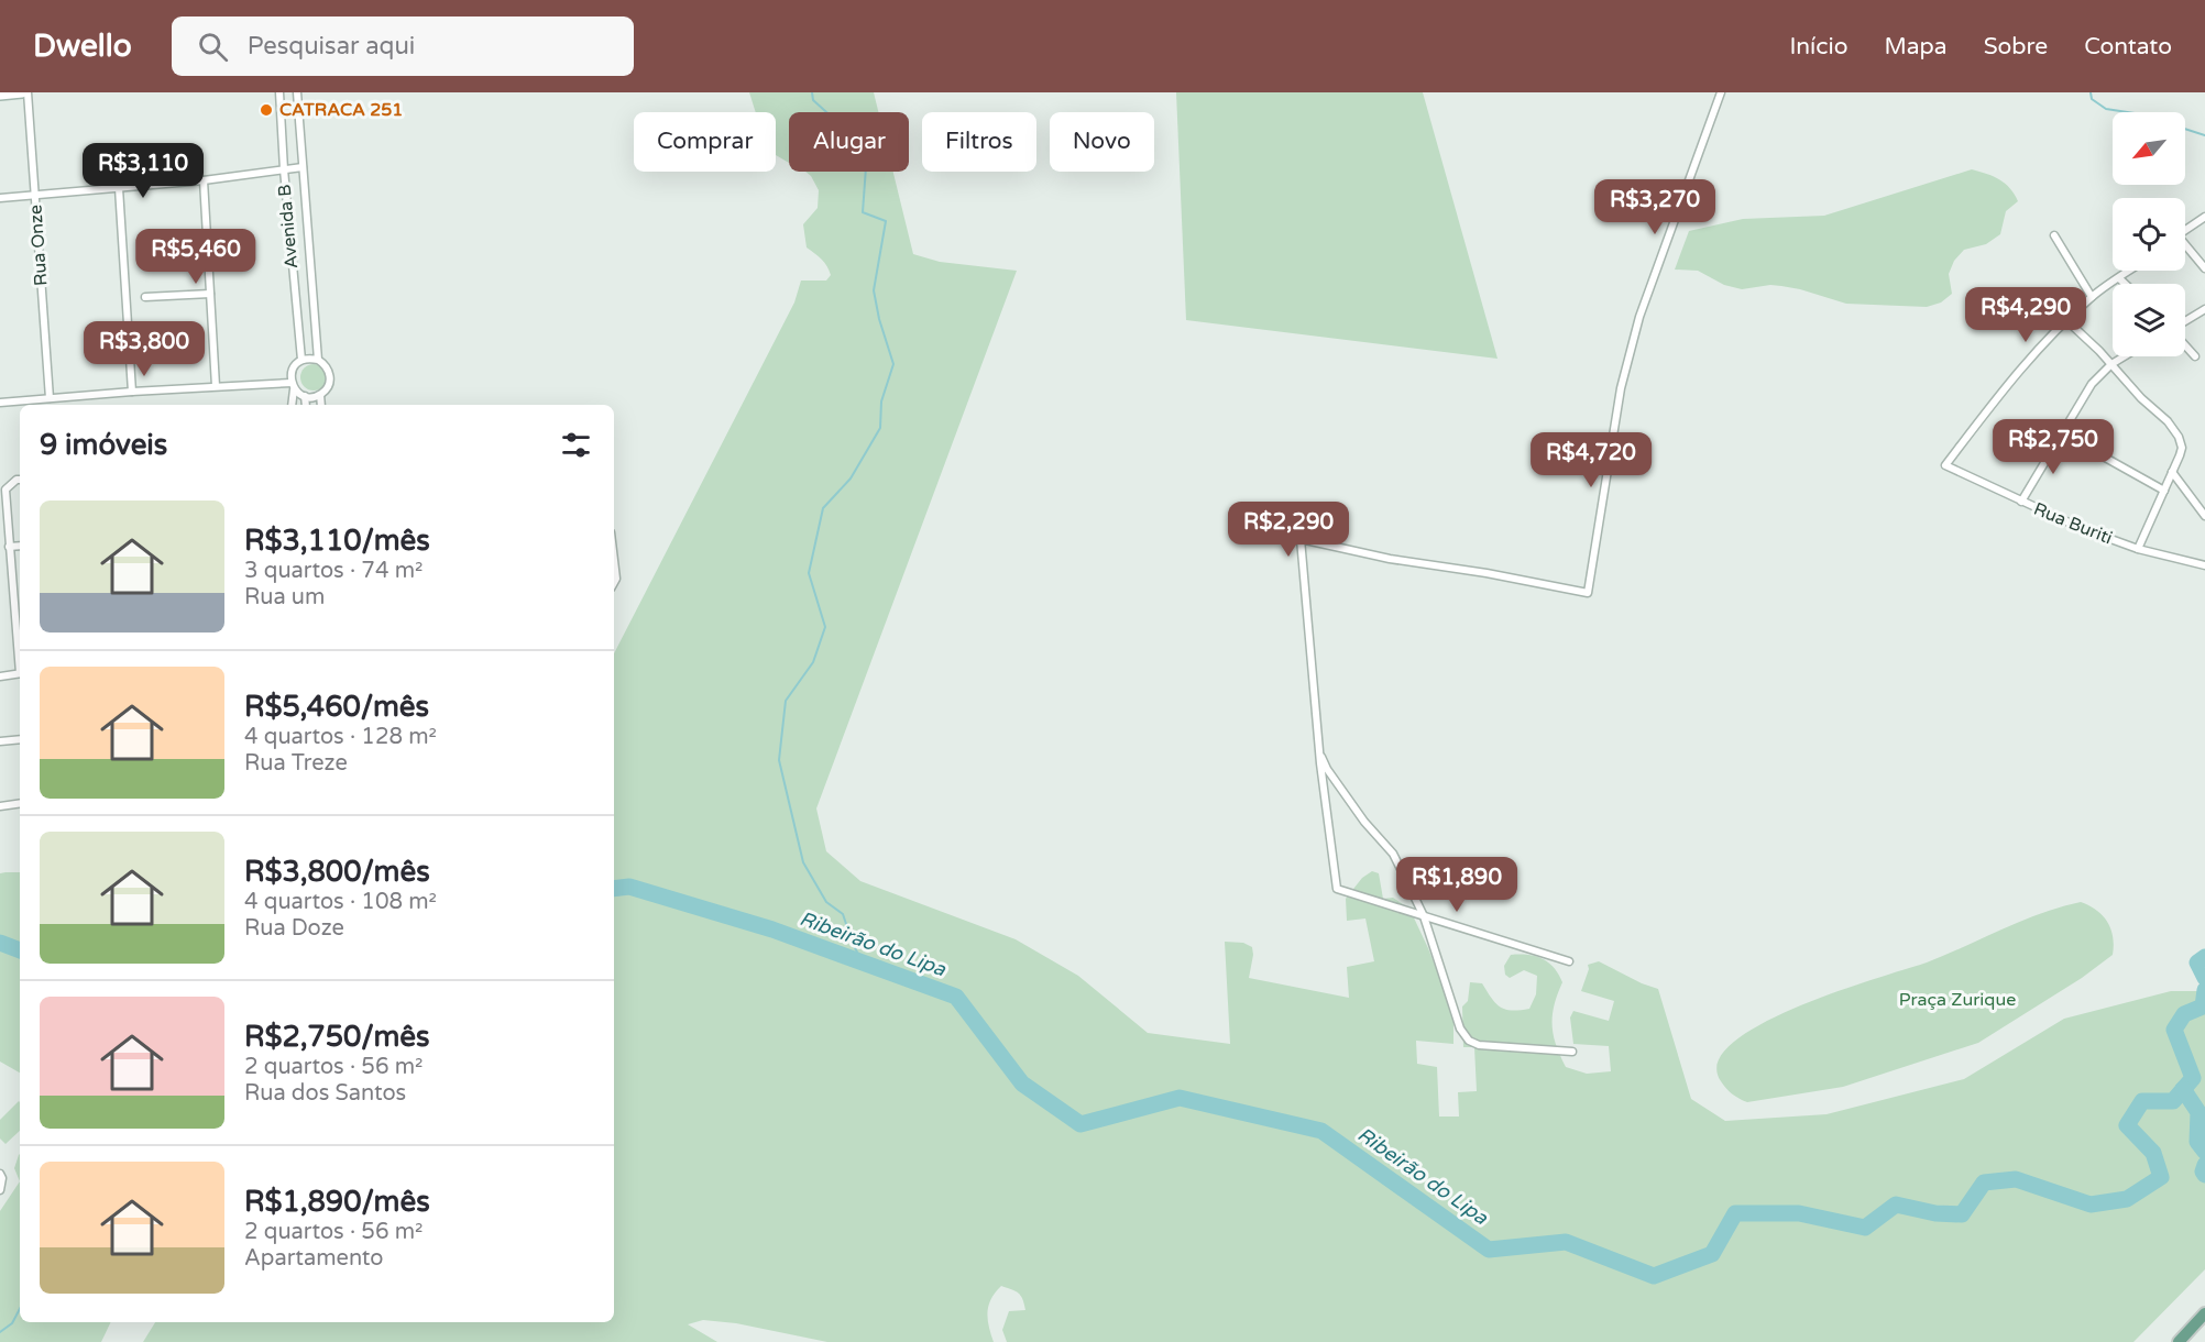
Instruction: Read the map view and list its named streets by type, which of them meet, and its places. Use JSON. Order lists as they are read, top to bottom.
{
  "streets": {
    "street": ["Avenida B", "Rua Onze", "Rua Buriti"]
  },
  "water": ["Ribeirão do Lipa"],
  "parks": ["Praça Zurique"],
  "places": ["CATRACA 251"],
  "north": "bottom left",
  "page": {
    "header": "Dwello",
    "search": "Pesquisar aqui",
    "nav": [
      "Início",
      "Mapa",
      "Sobre",
      "Contato"
    ],
    "chip": [
      "Comprar",
      "Alugar",
      "Filtros",
      "Novo"
    ],
    "price": [
      "R$3,110",
      "R$3,270",
      "R$5,460",
      "R$4,290",
      "R$3,800",
      "R$2,750",
      "R$4,720",
      "R$2,290",
      "R$1,890"
    ],
    "heading": "9 imóveis",
    "list": [
      {
        "name": "R$3,110/mês",
        "note": "3 quartos · 74 m² · Rua um"
      },
      {
        "name": "R$5,460/mês",
        "note": "4 quartos · 128 m² · Rua Treze"
      },
      {
        "name": "R$3,800/mês",
        "note": "4 quartos · 108 m² · Rua Doze"
      },
      {
        "name": "R$2,750/mês",
        "note": "2 quartos · 56 m² · Rua dos Santos"
      },
      {
        "name": "R$1,890/mês",
        "note": "2 quartos · 56 m² · Apartamento"
      }
    ]
  }
}
